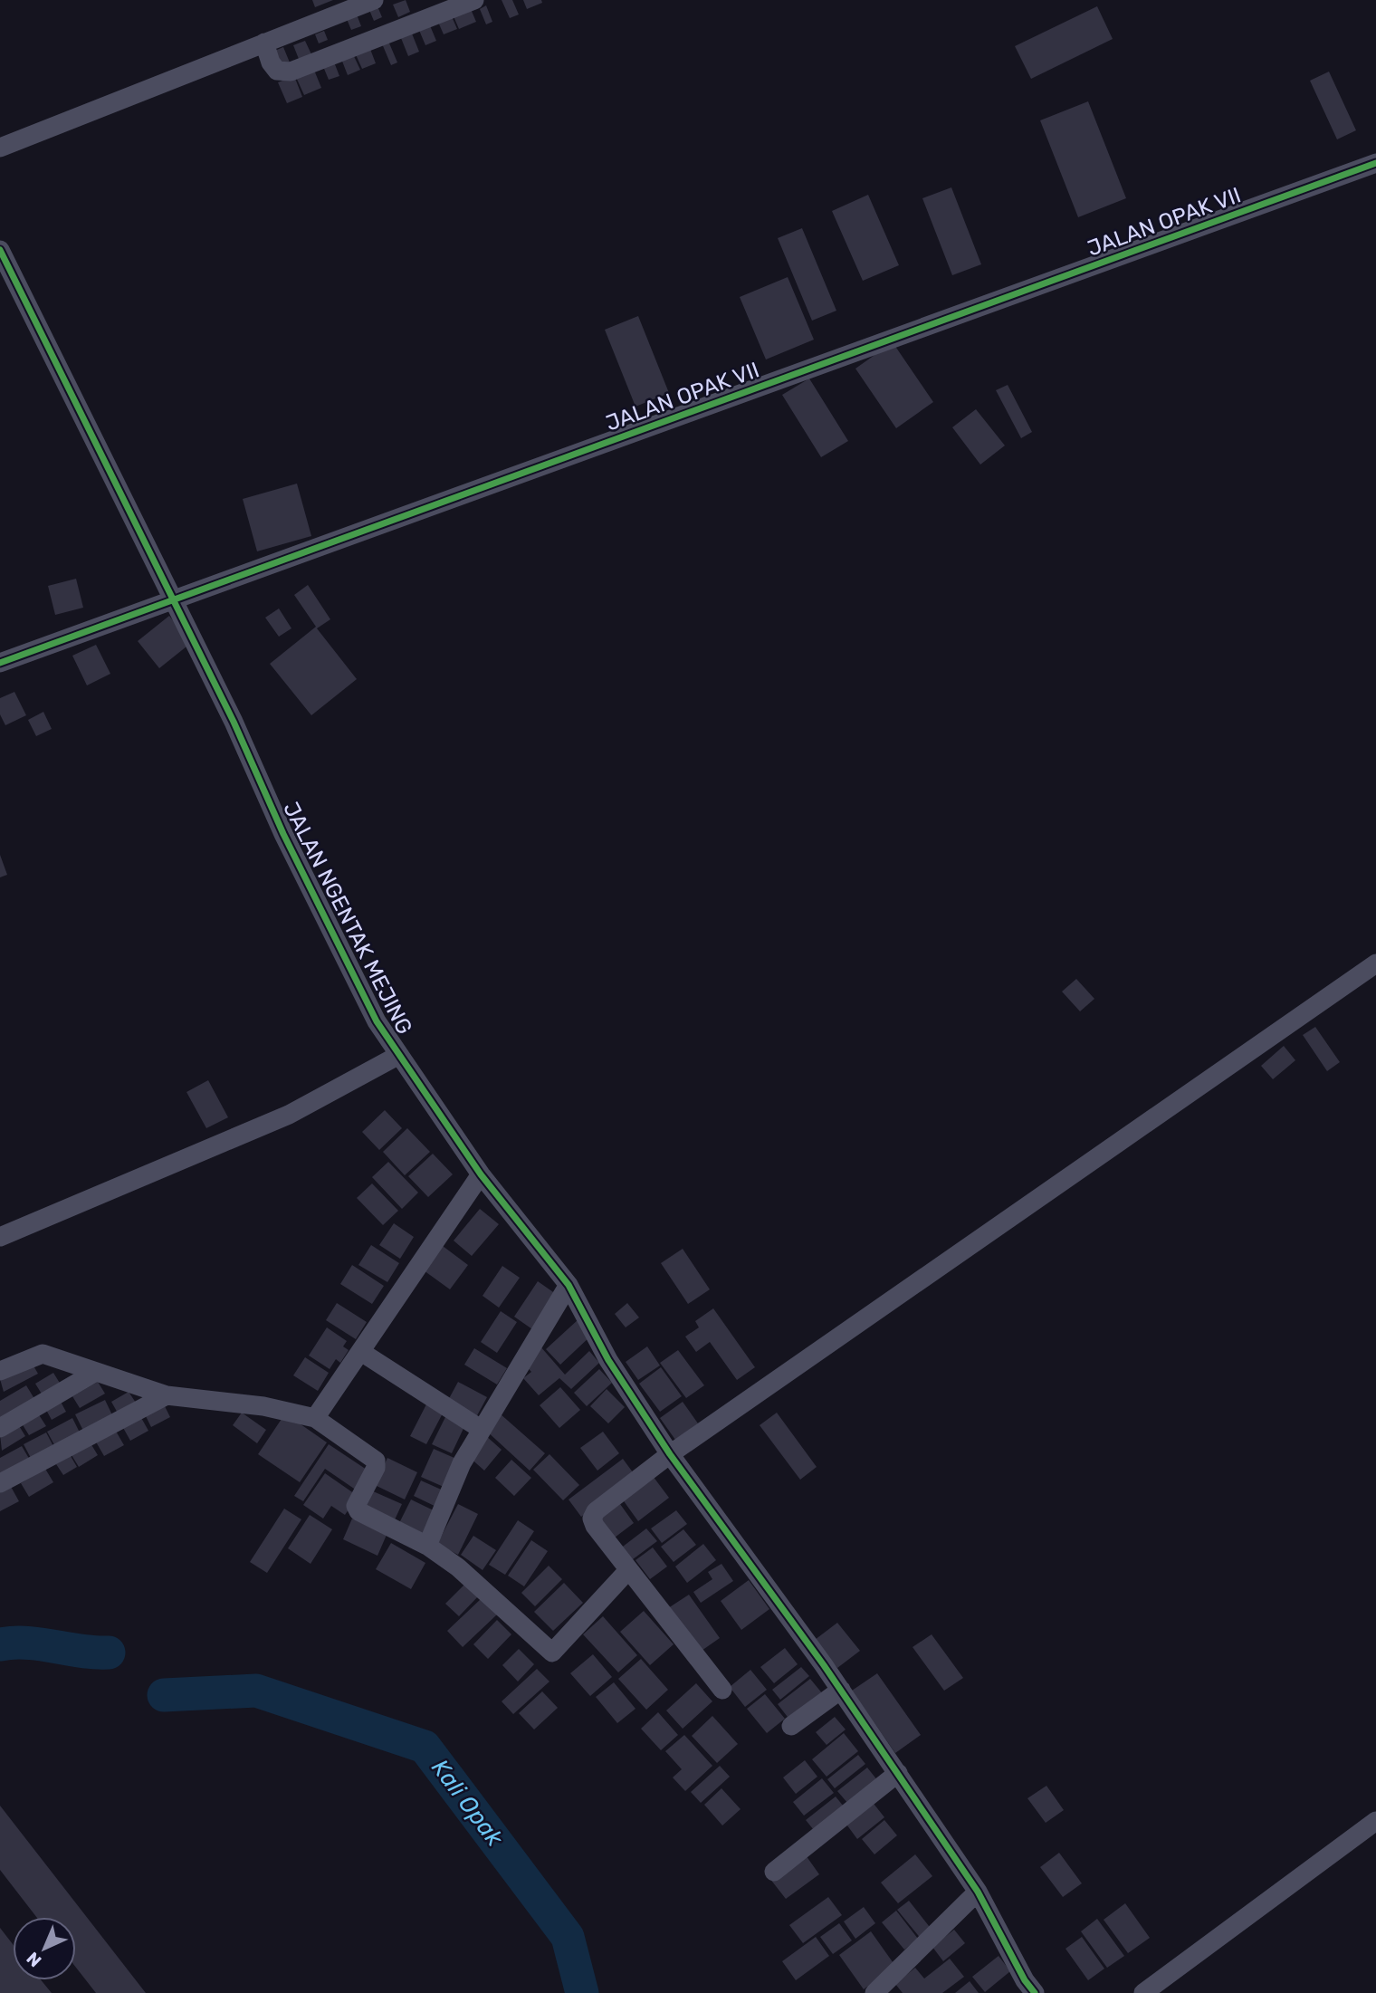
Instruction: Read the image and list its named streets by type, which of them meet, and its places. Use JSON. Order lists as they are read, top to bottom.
{
  "streets": {
    "street": ["JALAN OPAK VII", "JALAN NGENTAK MEJING"]
  },
  "crossings": [
    ["JALAN OPAK VII", "JALAN NGENTAK MEJING"]
  ],
  "water": ["Kali Opak"],
  "north": "bottom left"
}
